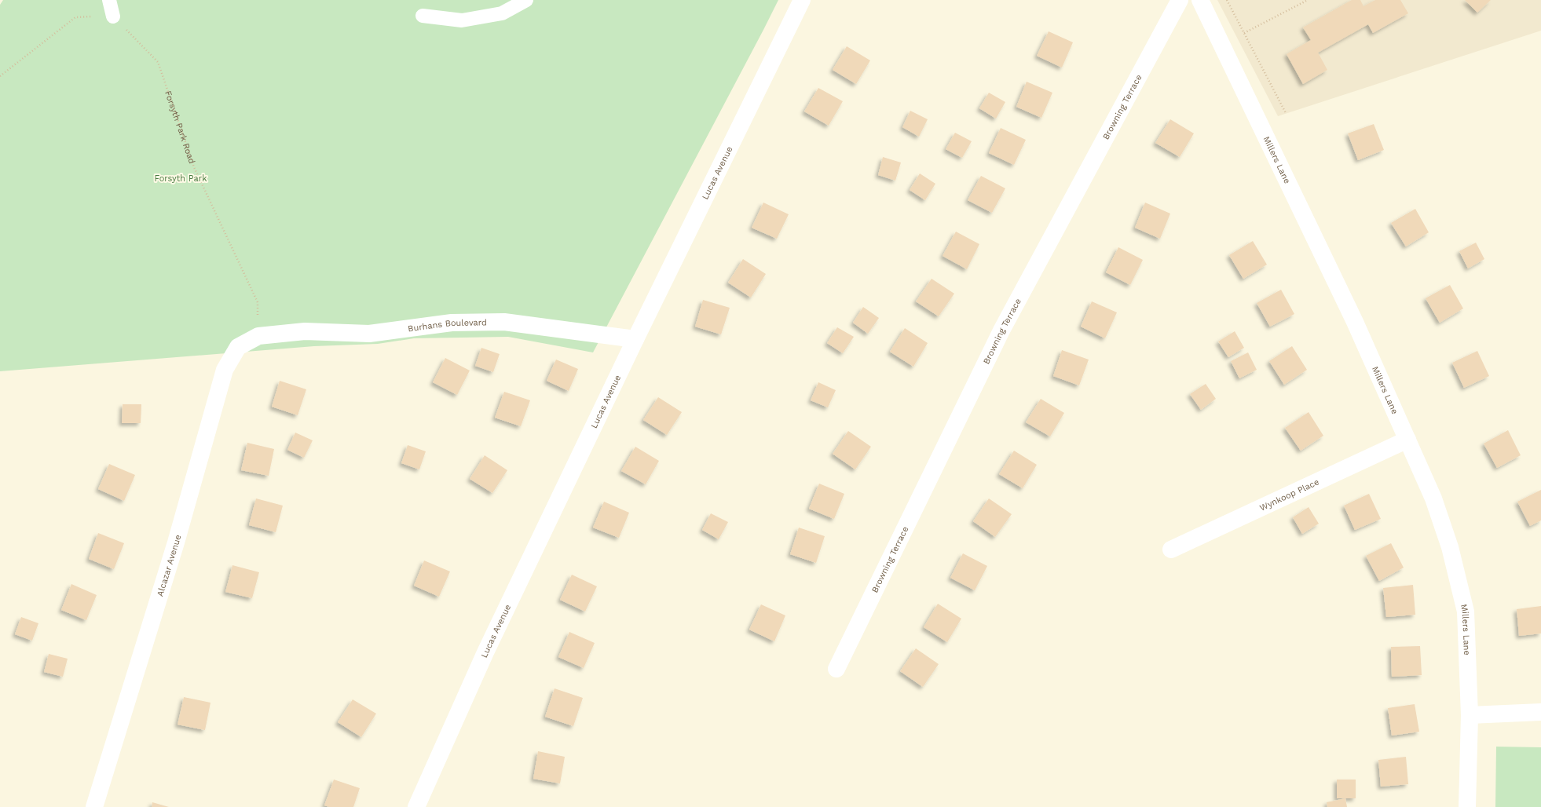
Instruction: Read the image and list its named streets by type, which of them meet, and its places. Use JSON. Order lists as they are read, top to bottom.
{
  "streets": {
    "street": [
      "Browning Terrace",
      "Millers Lane",
      "Lucas Avenue",
      "Burhans Boulevard",
      "Wynkoop Place",
      "Alcazar Avenue"
    ],
    "path": ["Forsyth Park Road"]
  },
  "crossings": [
    ["Forsyth Park Road", "Burhans Boulevard"],
    ["Forsyth Park Road", "Alcazar Avenue"],
    ["Millers Lane", "Wynkoop Place"],
    ["Lucas Avenue", "Burhans Boulevard"],
    ["Burhans Boulevard", "Alcazar Avenue"]
  ],
  "parks": ["Forsyth Park"]
}
